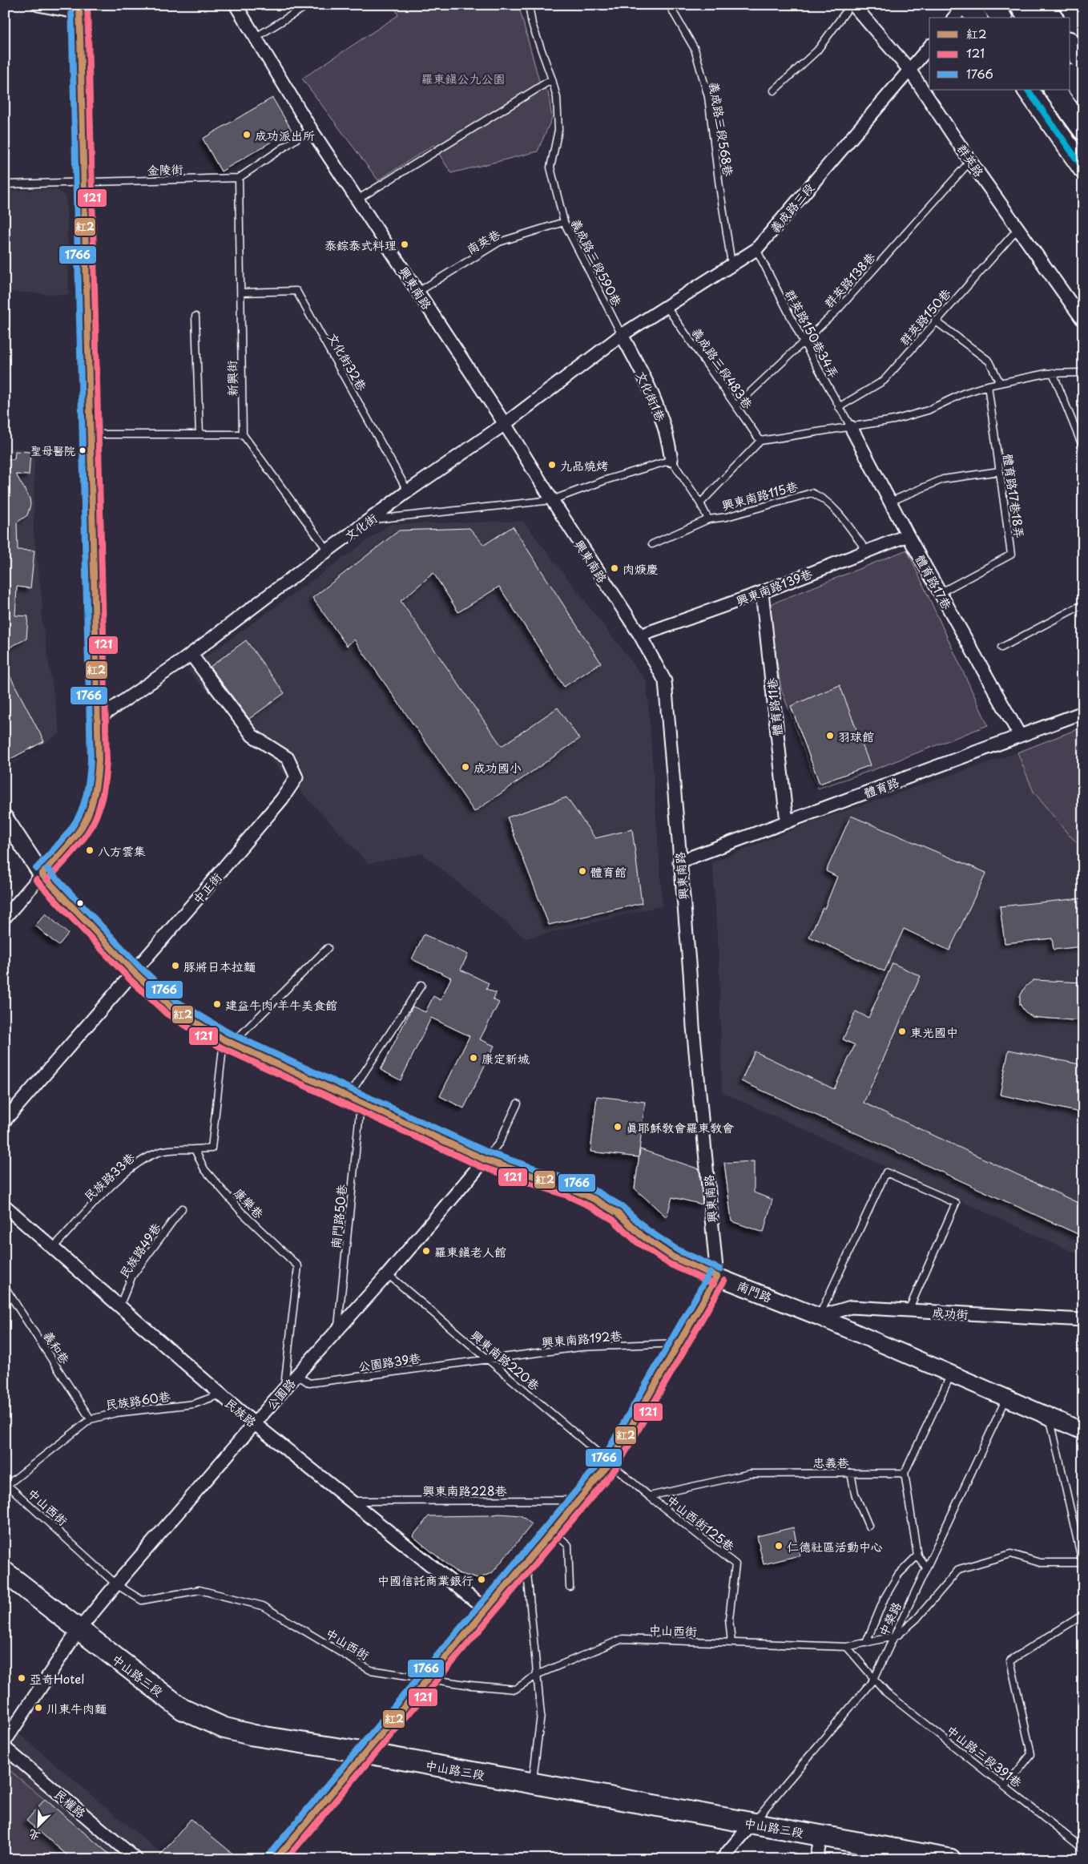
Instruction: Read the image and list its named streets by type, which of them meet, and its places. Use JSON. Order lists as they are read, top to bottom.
{
  "streets": {
    "main road": ["中山路三段"],
    "street": [
      "群英路",
      "義成路三段",
      "興東南路",
      "文化街1巷",
      "文化街",
      "體育路17巷",
      "興東南路139巷",
      "體育路11巷",
      "體育路",
      "中正街",
      "南門路",
      "成功街",
      "公園路",
      "民族路",
      "民權路"
    ],
    "lane": [
      "義成路三段568巷",
      "金陵街",
      "南英巷",
      "義成路三段590巷",
      "群英路138巷",
      "群英路150巷",
      "群英路150巷34弄",
      "文化街32巷",
      "義成路三段483巷",
      "新興街",
      "興東南路115巷",
      "體育路17巷18弄",
      "民族路33巷",
      "康樂巷",
      "南門路50巷",
      "民族路49巷",
      "興東南路192巷",
      "義和巷",
      "興東南路220巷",
      "公園路39巷",
      "民族路60巷",
      "忠義巷",
      "興東南路228巷",
      "中山西街",
      "中山西街125巷",
      "中榮路",
      "中山路三段391巷"
    ]
  },
  "crossings": [
    ["義成路三段568巷", "義成路三段"],
    ["群英路", "義成路三段"],
    ["群英路", "群英路138巷"],
    ["群英路", "群英路150巷"],
    ["金陵街", "新興街"],
    ["義成路三段", "義成路三段590巷"],
    ["義成路三段", "群英路150巷34弄"],
    ["義成路三段", "義成路三段483巷"],
    ["義成路三段", "文化街1巷"],
    ["義成路三段", "文化街"],
    ["南英巷", "義成路三段590巷"],
    ["南英巷", "興東南路"],
    ["義成路三段590巷", "文化街1巷"],
    ["義成路三段590巷", "文化街"],
    ["群英路138巷", "群英路150巷34弄"],
    ["群英路138巷", "義成路三段483巷"],
    ["興東南路", "文化街"],
    ["興東南路", "興東南路139巷"],
    ["興東南路", "體育路"],
    ["興東南路", "南門路"],
    ["群英路150巷", "群英路150巷34弄"],
    ["群英路150巷34弄", "體育路17巷"],
    ["文化街32巷", "新興街"],
    ["文化街32巷", "文化街"],
    ["文化街1巷", "興東南路115巷"],
    ["文化街1巷", "文化街"],
    ["興東南路115巷", "興東南路139巷"],
    ["體育路17巷18弄", "體育路17巷"],
    ["文化街", "中正街"],
    ["體育路17巷", "興東南路139巷"],
    ["體育路17巷", "體育路"],
    ["興東南路139巷", "體育路11巷"],
    ["體育路11巷", "體育路"],
    ["中正街", "南門路"],
    ["民族路33巷", "康樂巷"],
    ["民族路33巷", "民族路"],
    ["康樂巷", "公園路"],
    ["南門路50巷", "南門路"],
    ["南門路50巷", "公園路"],
    ["民族路49巷", "民族路"],
    ["南門路", "成功街"],
    ["南門路", "公園路"],
    ["南門路", "中榮路"],
    ["興東南路192巷", "興東南路220巷"],
    ["興東南路192巷", "公園路39巷"],
    ["義和巷", "民族路60巷"],
    ["興東南路220巷", "公園路39巷"],
    ["興東南路220巷", "公園路"],
    ["興東南路220巷", "中山西街125巷"],
    ["公園路39巷", "公園路"],
    ["公園路", "民族路"],
    ["公園路", "中山西街"],
    ["公園路", "中山路三段"],
    ["民族路60巷", "民族路"],
    ["民族路60巷", "中山西街"],
    ["民族路", "興東南路228巷"],
    ["忠義巷", "中山西街125巷"],
    ["中山西街", "中山西街125巷"],
    ["中山西街", "中榮路"],
    ["中榮路", "中山路三段"],
    ["中榮路", "中山路三段391巷"]
  ],
  "parks": ["羅東鎮公九公園"],
  "places": [
    "成功派出所",
    "泰錝泰式料理",
    "聖母醫院",
    "九品燒烤",
    "肉焿慶",
    "羽球館",
    "成功國小",
    "八方雲集",
    "體育館",
    "豚將日本拉麵",
    "建益牛肉 羊牛美食館",
    "東光國中",
    "康定新城",
    "真耶穌教會羅東教會",
    "羅東鎮老人館",
    "仁德社區活動中心",
    "中國信託商業銀行",
    "亞奇Hotel",
    "川東牛肉麵"
  ],
  "lines": ["transit line 紅2", "transit line 121", "transit line 1766"],
  "legend": ["紅2", "121", "1766"],
  "north": "bottom left"
}
